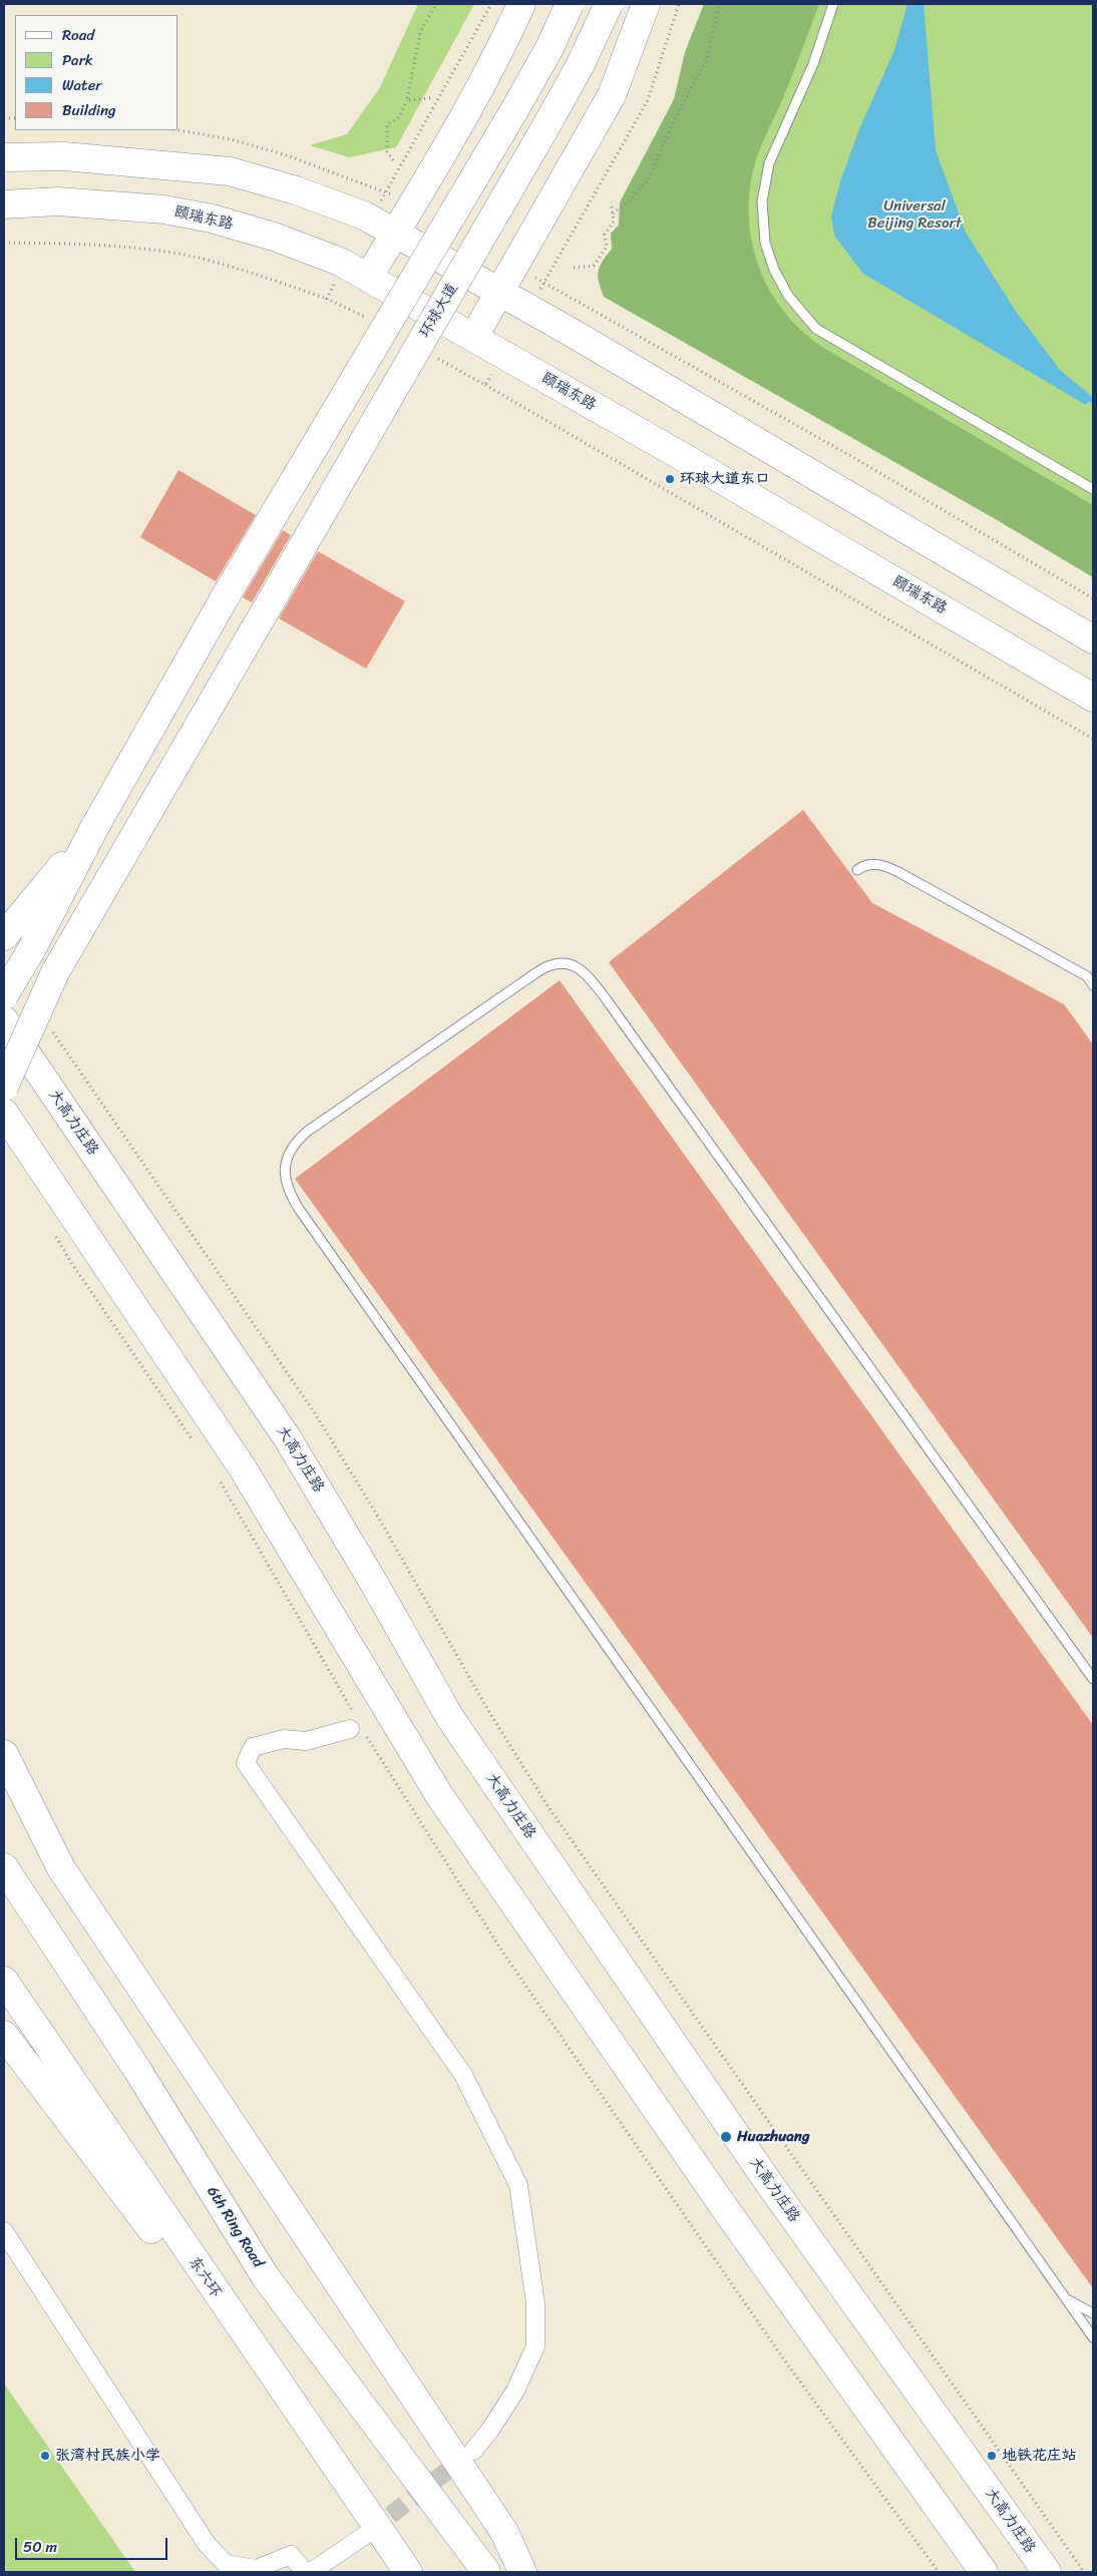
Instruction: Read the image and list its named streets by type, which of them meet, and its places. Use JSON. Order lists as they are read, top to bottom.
{
  "streets": {
    "main road": [
      "颐瑞东路",
      "环球大道",
      "大高力庄路",
      "6th Ring Road",
      "东六环"
    ]
  },
  "parks": ["Universal Beijing Resort"],
  "places": [
    "环球大道东口",
    "Huazhuang",
    "张湾村民族小学",
    "地铁花庄站"
  ],
  "legend": [
    "Road",
    "Park",
    "Water",
    "Building"
  ],
  "scale_bar": "50 m"
}
